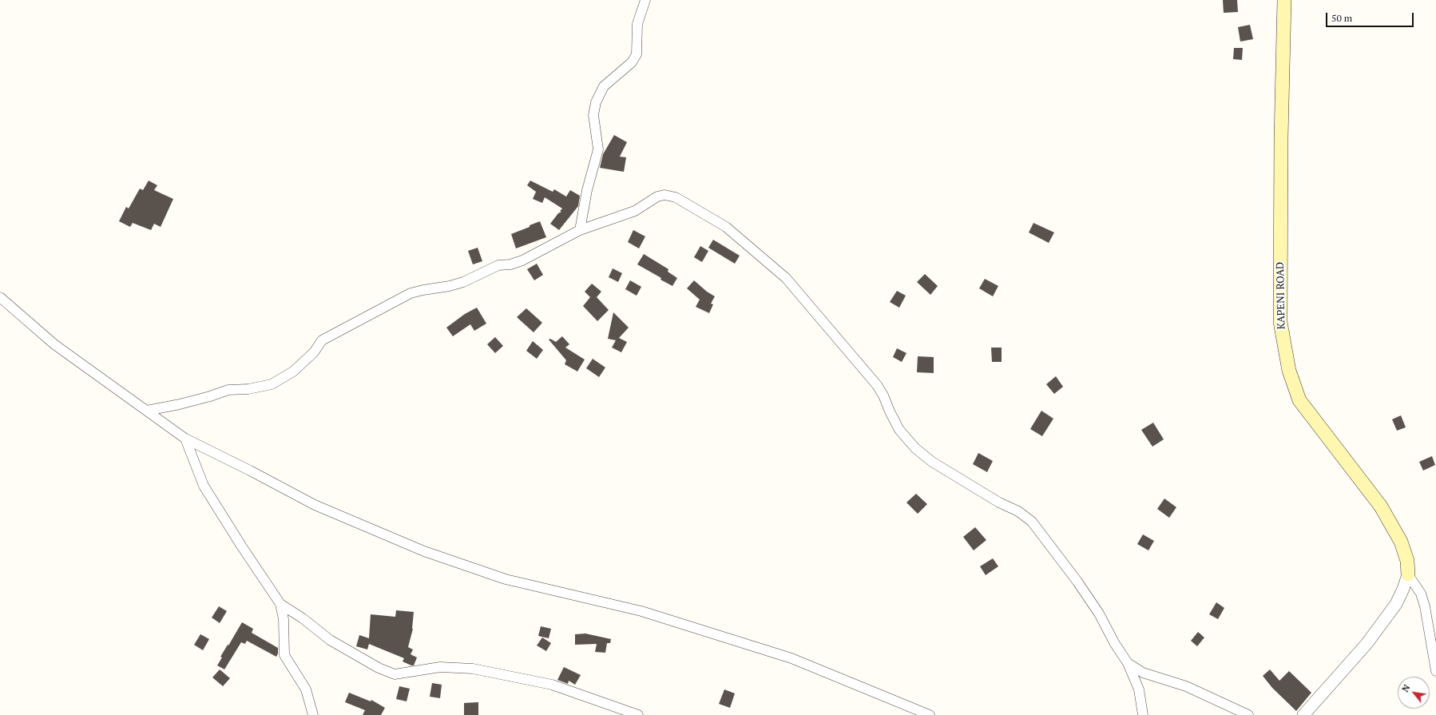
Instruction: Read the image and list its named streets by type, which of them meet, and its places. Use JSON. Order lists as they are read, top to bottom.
{
  "streets": {
    "main road": ["KAPENI ROAD"]
  },
  "scale_bar": "50 m",
  "north": "top left"
}
